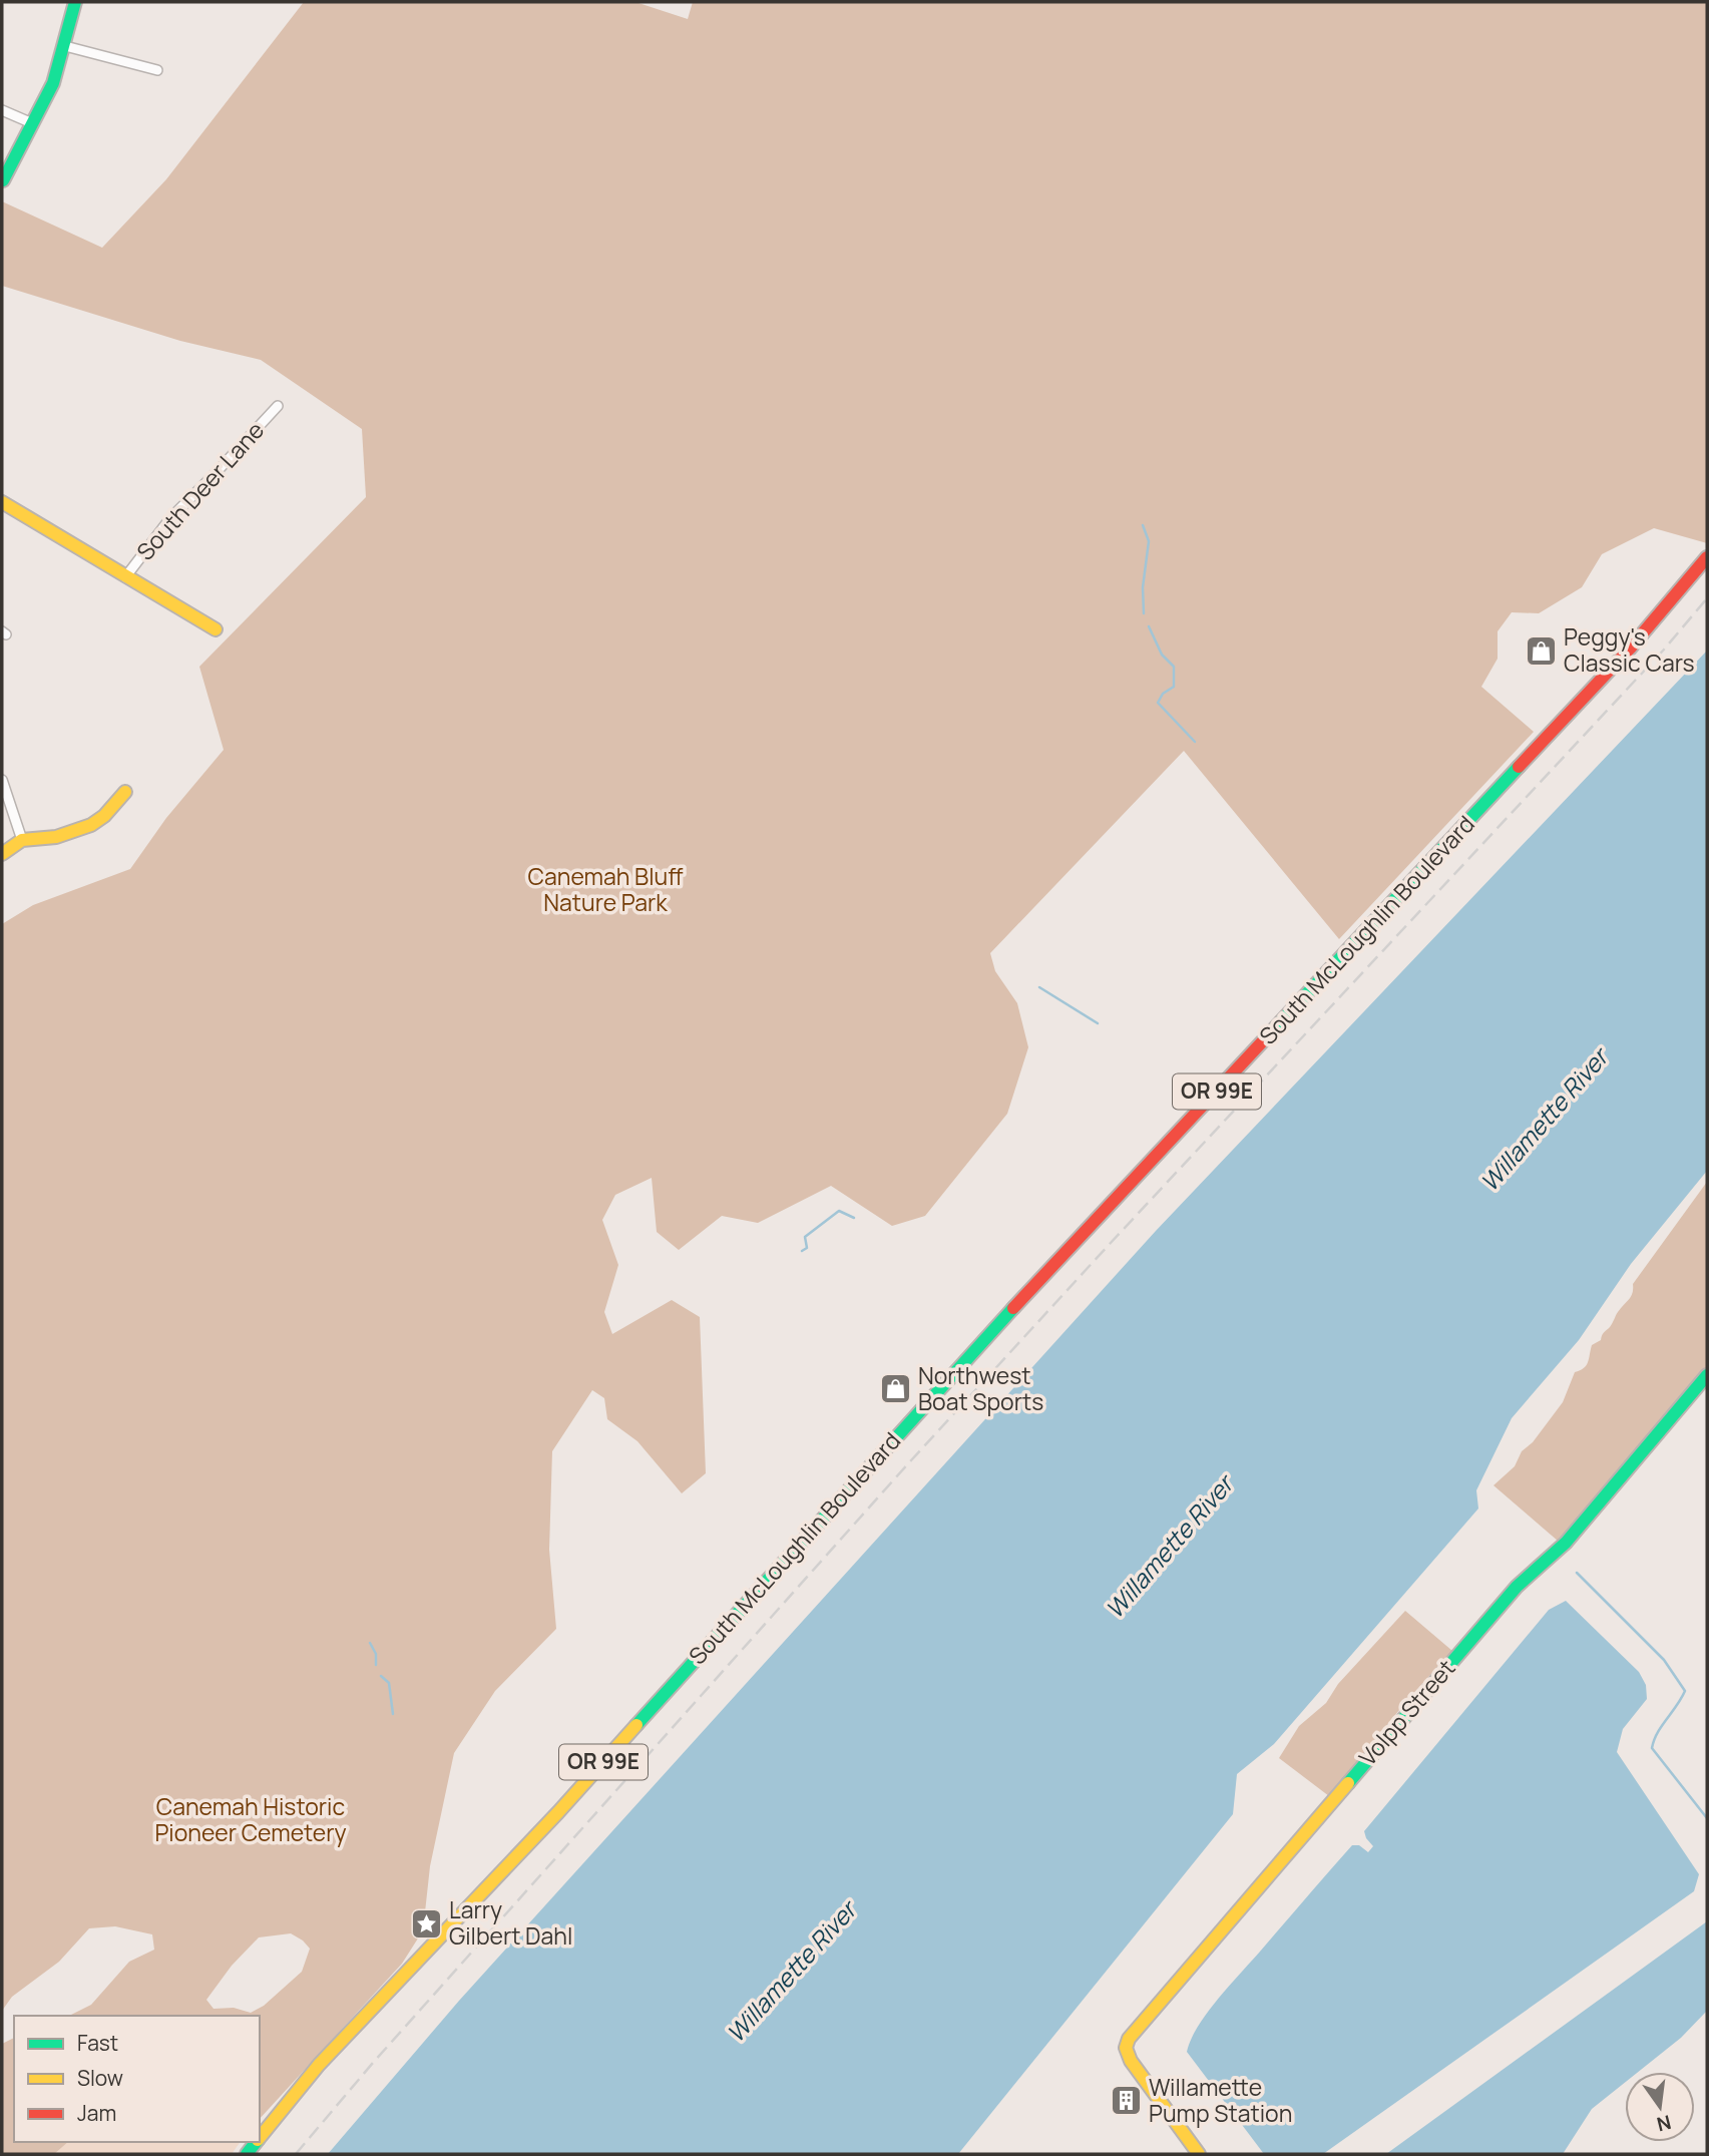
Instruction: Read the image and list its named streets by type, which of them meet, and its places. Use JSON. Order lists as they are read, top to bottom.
{
  "streets": {
    "main road": ["South McLoughlin Boulevard", "OR 99E", "Volpp Street"],
    "street": ["South Deer Lane"]
  },
  "water": ["Willamette River"],
  "parks": ["Canemah Bluff Nature Park", "Canemah Historic Pioneer Cemetery"],
  "places": {
    "shop": ["Peggy's Classic Cars", "Northwest Boat Sports"],
    "place": ["Larry Gilbert Dahl"],
    "building": ["Willamette Pump Station"]
  },
  "legend": ["Fast", "Slow", "Jam"],
  "north": "bottom"
}
